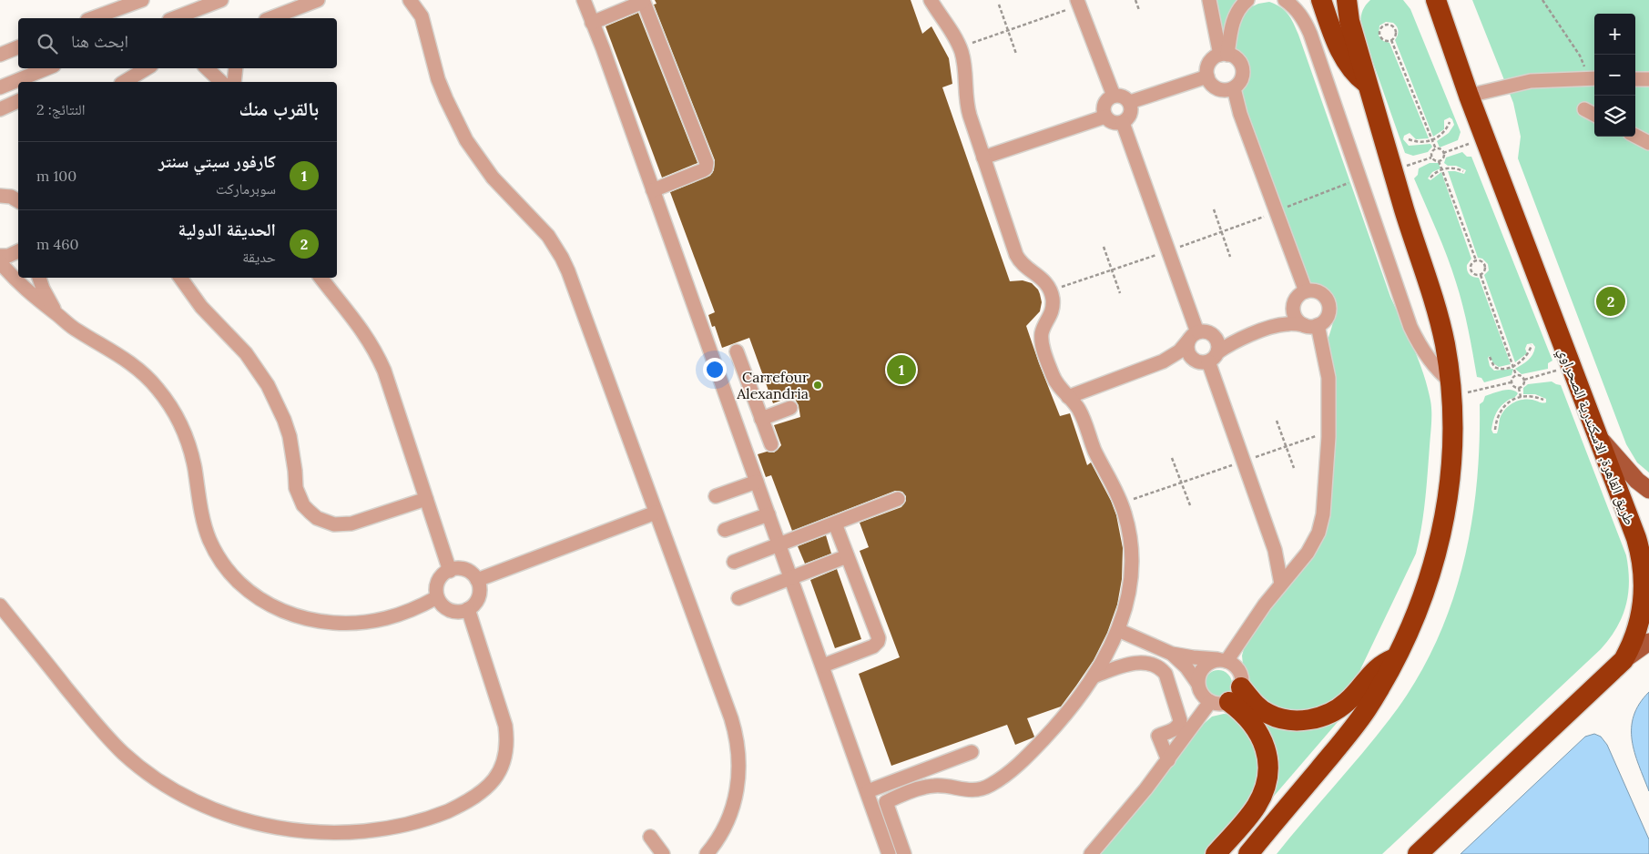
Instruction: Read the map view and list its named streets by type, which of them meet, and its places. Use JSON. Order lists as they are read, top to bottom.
{
  "streets": {
    "highway": ["طريق القاهرة, الاسكندرية الصحراوي"]
  },
  "places": ["Carrefour Alexandria"],
  "page": {
    "map_buttons": ["+", "−"],
    "search": "ابحث هنا",
    "heading": ["بالقرب منك", "النتائج: 2"],
    "list": [
      {
        "mark": "1",
        "name": "كارفور سيتي سنتر",
        "note": "سوبرماركت",
        "value": "100 m"
      },
      {
        "mark": "2",
        "name": "الحديقة الدولية",
        "note": "حديقة",
        "value": "460 m"
      }
    ],
    "pins": ["2", "1"]
  }
}
